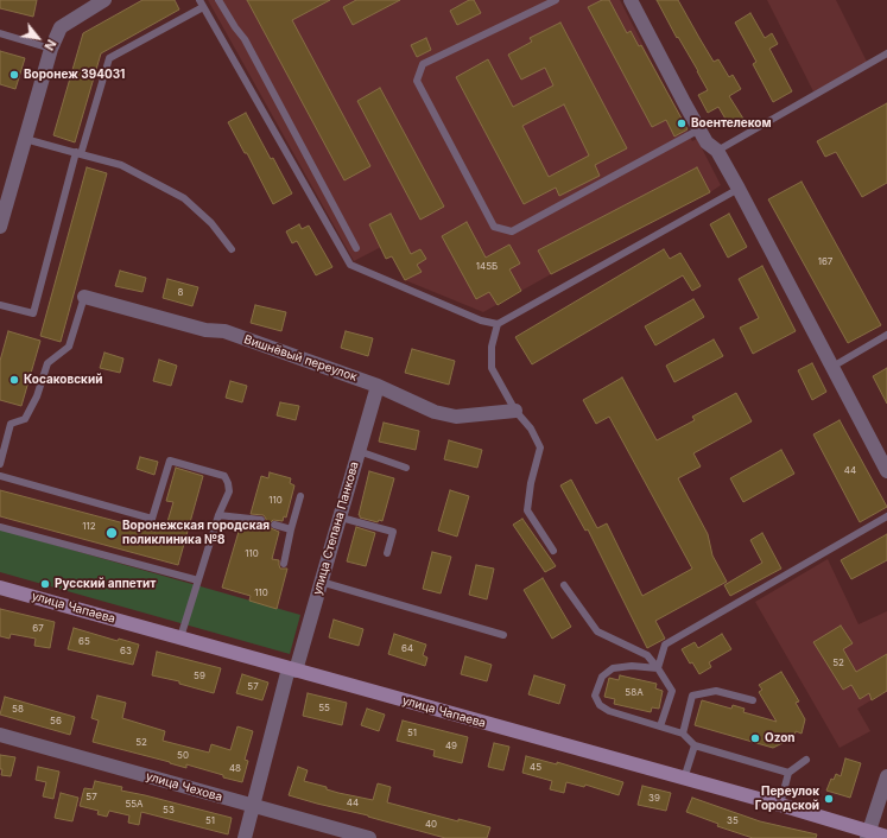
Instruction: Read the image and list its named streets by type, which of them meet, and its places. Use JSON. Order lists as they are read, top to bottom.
{
  "streets": {
    "street": [
      "Вишнёвый переулок",
      "улица Степана Панкова",
      "улица Чапаева",
      "улица Чехова"
    ]
  },
  "crossings": [
    ["Вишнёвый переулок", "улица Степана Панкова"],
    ["улица Степана Панкова", "улица Чапаева"],
    ["улица Степана Панкова", "улица Чехова"]
  ],
  "places": [
    "Воронеж 394031",
    "Воентелеком",
    "Косаковский",
    "Воронежская городская поликлиника №8",
    "Русский аппетит",
    "Ozon",
    "Переулок Городской"
  ],
  "house_numbers": [
    "167",
    "145Б",
    "8",
    "44",
    "110",
    "112",
    "110",
    "110",
    "67",
    "65",
    "64",
    "63",
    "52",
    "59",
    "57",
    "58А",
    "55",
    "58",
    "56",
    "51",
    "52",
    "49",
    "50",
    "45",
    "48",
    "57",
    "39",
    "44",
    "55А",
    "53",
    "51",
    "35",
    "40"
  ],
  "north": "bottom right"
}
